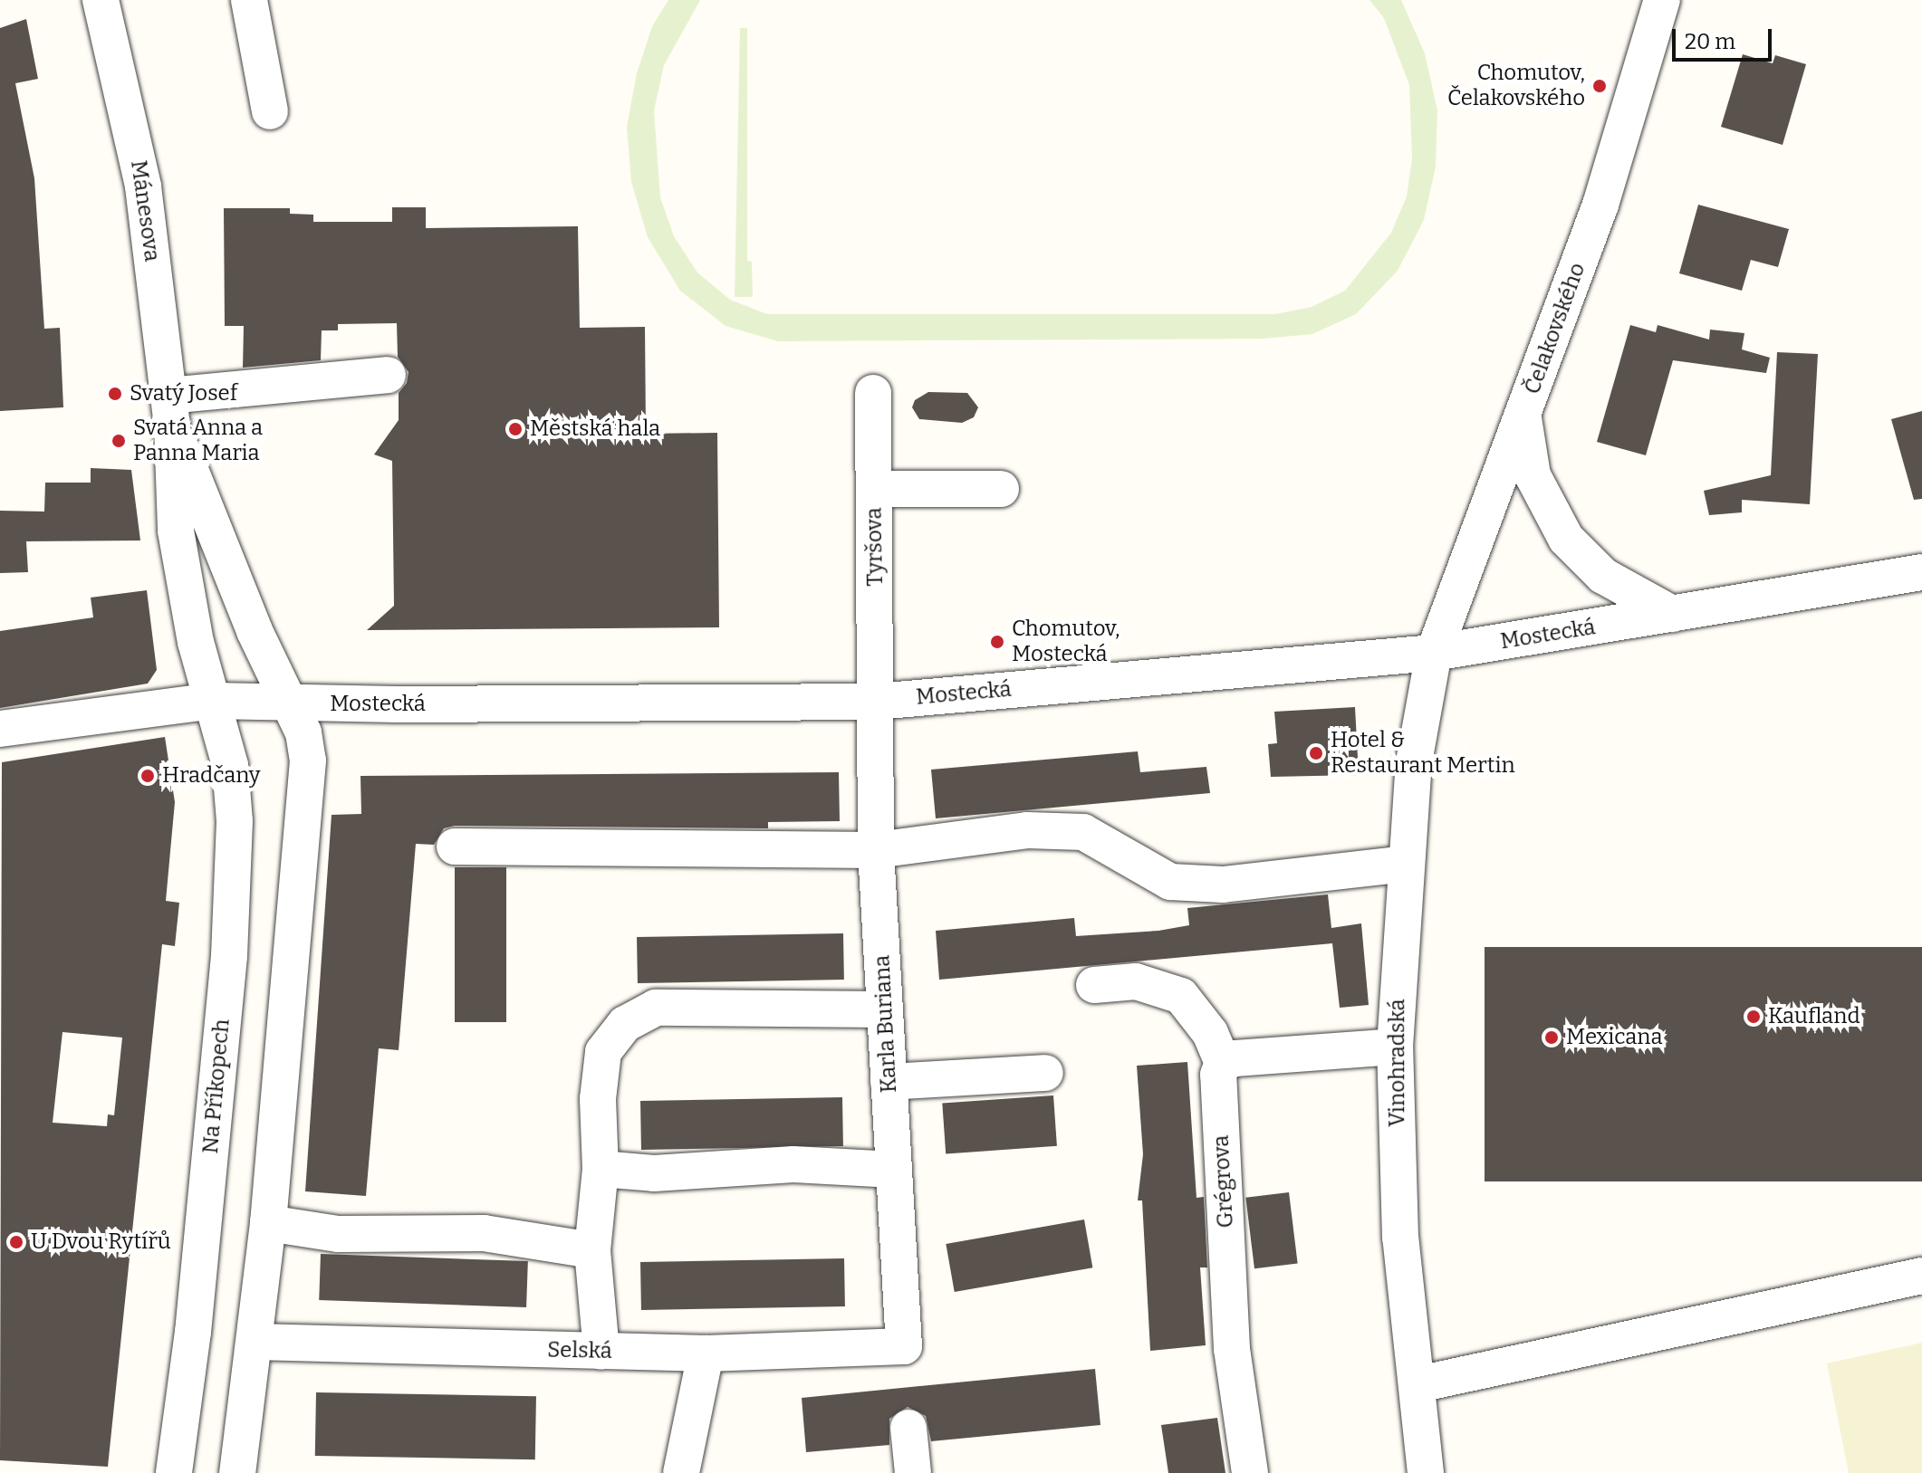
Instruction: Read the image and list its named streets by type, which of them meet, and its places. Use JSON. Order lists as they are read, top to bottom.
{
  "streets": {
    "street": [
      "Mánesova",
      "Čelakovského",
      "Tyršova",
      "Mostecká",
      "Karla Buriana",
      "Vinohradská",
      "Na Příkopech",
      "Grégrova",
      "Selská"
    ]
  },
  "crossings": [
    ["Mánesova", "Mostecká"],
    ["Mánesova", "Na Příkopech"],
    ["Čelakovského", "Mostecká"],
    ["Čelakovského", "Vinohradská"],
    ["Tyršova", "Mostecká"],
    ["Tyršova", "Karla Buriana"],
    ["Mostecká", "Karla Buriana"],
    ["Mostecká", "Vinohradská"],
    ["Mostecká", "Na Příkopech"],
    ["Karla Buriana", "Selská"]
  ],
  "places": [
    "Chomutov, Čelakovského",
    "Svatý Josef",
    "Městská hala",
    "Svatá Anna a Panna Maria",
    "Chomutov, Mostecká",
    "Hotel & Restaurant Mertin",
    "Hradčany",
    "Kaufland",
    "Mexicana",
    "U Dvou Rytířů"
  ],
  "scale_bar": "20 m"
}
